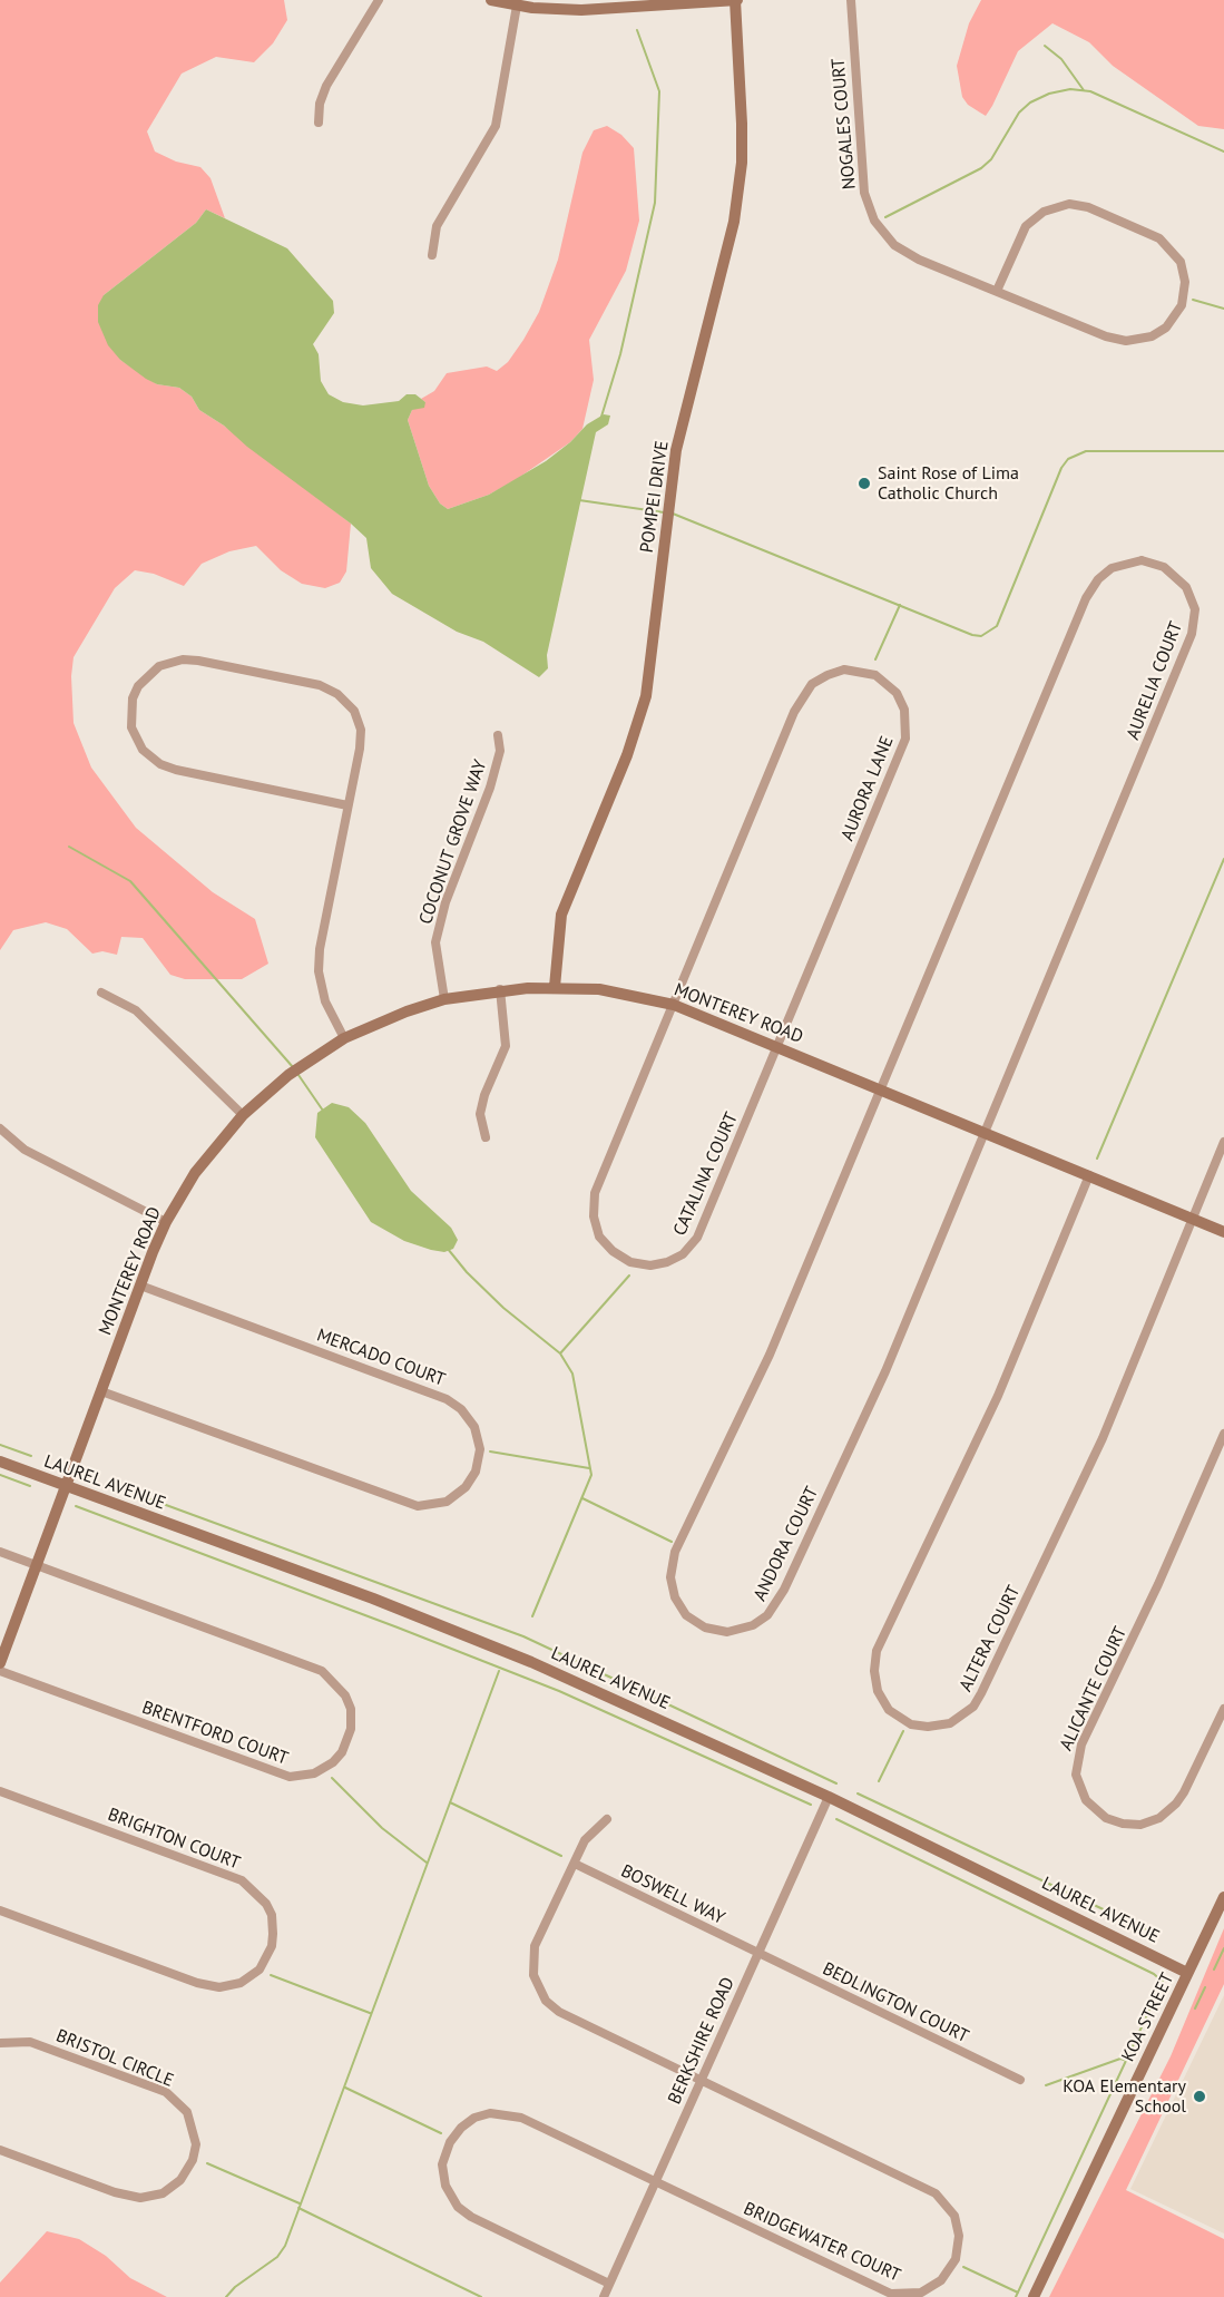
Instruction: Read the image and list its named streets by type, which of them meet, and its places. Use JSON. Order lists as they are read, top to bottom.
{
  "streets": {
    "street": [
      "NOGALES COURT",
      "POMPEI DRIVE",
      "AURELIA COURT",
      "AURORA LANE",
      "COCONUT GROVE WAY",
      "MONTEREY ROAD",
      "CATALINA COURT",
      "MERCADO COURT",
      "LAUREL AVENUE",
      "ANDORA COURT",
      "ALTERA COURT",
      "ALICANTE COURT",
      "BRENTFORD COURT",
      "BRIGHTON COURT",
      "BOSWELL WAY",
      "BEDLINGTON COURT",
      "KOA STREET",
      "BERKSHIRE ROAD",
      "BRISTOL CIRCLE",
      "BRIDGEWATER COURT"
    ]
  },
  "crossings": [
    ["POMPEI DRIVE", "MONTEREY ROAD"],
    ["AURELIA COURT", "MONTEREY ROAD"],
    ["AURELIA COURT", "ANDORA COURT"],
    ["AURORA LANE", "MONTEREY ROAD"],
    ["AURORA LANE", "CATALINA COURT"],
    ["COCONUT GROVE WAY", "MONTEREY ROAD"],
    ["MONTEREY ROAD", "CATALINA COURT"],
    ["MONTEREY ROAD", "MERCADO COURT"],
    ["MONTEREY ROAD", "LAUREL AVENUE"],
    ["MONTEREY ROAD", "ANDORA COURT"],
    ["MONTEREY ROAD", "ALTERA COURT"],
    ["MONTEREY ROAD", "BRENTFORD COURT"],
    ["LAUREL AVENUE", "KOA STREET"],
    ["LAUREL AVENUE", "BERKSHIRE ROAD"],
    ["BOSWELL WAY", "BEDLINGTON COURT"],
    ["BOSWELL WAY", "BERKSHIRE ROAD"],
    ["BOSWELL WAY", "BRIDGEWATER COURT"],
    ["BEDLINGTON COURT", "BERKSHIRE ROAD"],
    ["BERKSHIRE ROAD", "BRIDGEWATER COURT"]
  ],
  "places": ["Saint Rose of Lima Catholic Church", "KOA Elementary School"]
}
